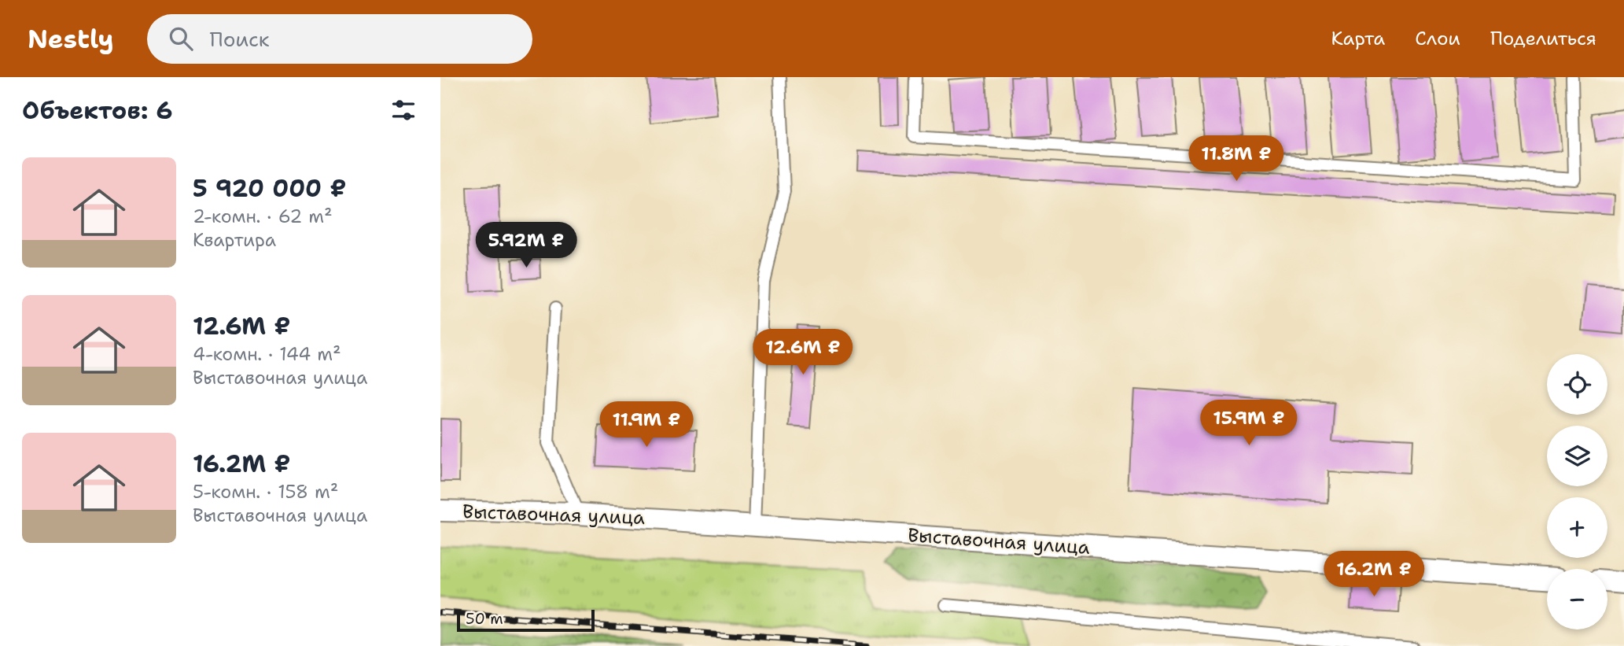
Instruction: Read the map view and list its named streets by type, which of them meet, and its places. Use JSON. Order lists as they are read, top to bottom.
{
  "streets": {
    "street": ["Выставочная улица"]
  },
  "scale_bar": "50 m",
  "page": {
    "header": "Nestly",
    "search": "Поиск",
    "nav": ["Карта", "Слои", "Поделиться"],
    "heading": "Объектов: 6",
    "price": [
      "11.8M ₽",
      "5.92M ₽",
      "12.6M ₽",
      "15.9M ₽",
      "11.9M ₽",
      "16.2M ₽"
    ],
    "list": [
      {
        "name": "5 920 000 ₽",
        "note": "2-комн. · 62 m² · Квартира"
      },
      {
        "name": "12.6M ₽",
        "note": "4-комн. · 144 m² · Выставочная улица"
      },
      {
        "name": "16.2M ₽",
        "note": "5-комн. · 158 m² · Выставочная улица"
      }
    ],
    "map_buttons": ["+", "−"],
    "scale": "50 m"
  }
}
